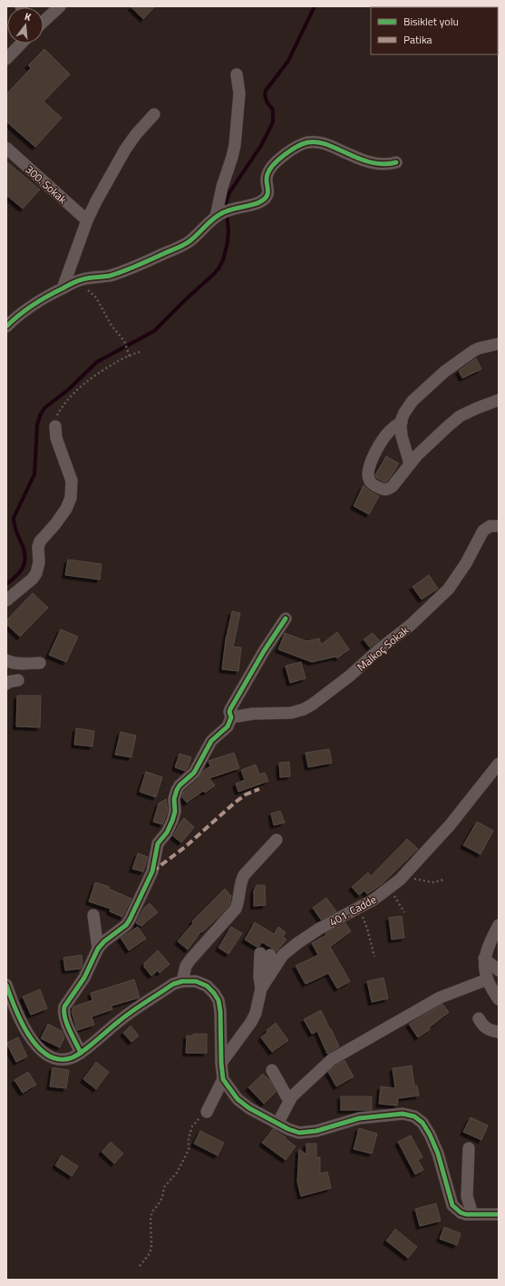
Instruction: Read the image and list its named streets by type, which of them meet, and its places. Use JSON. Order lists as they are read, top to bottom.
{
  "streets": {
    "street": ["300. Sokak", "Malkoç Sokak", "401. Cadde"]
  },
  "legend": ["Bisiklet yolu", "Patika"],
  "north": "top"
}
